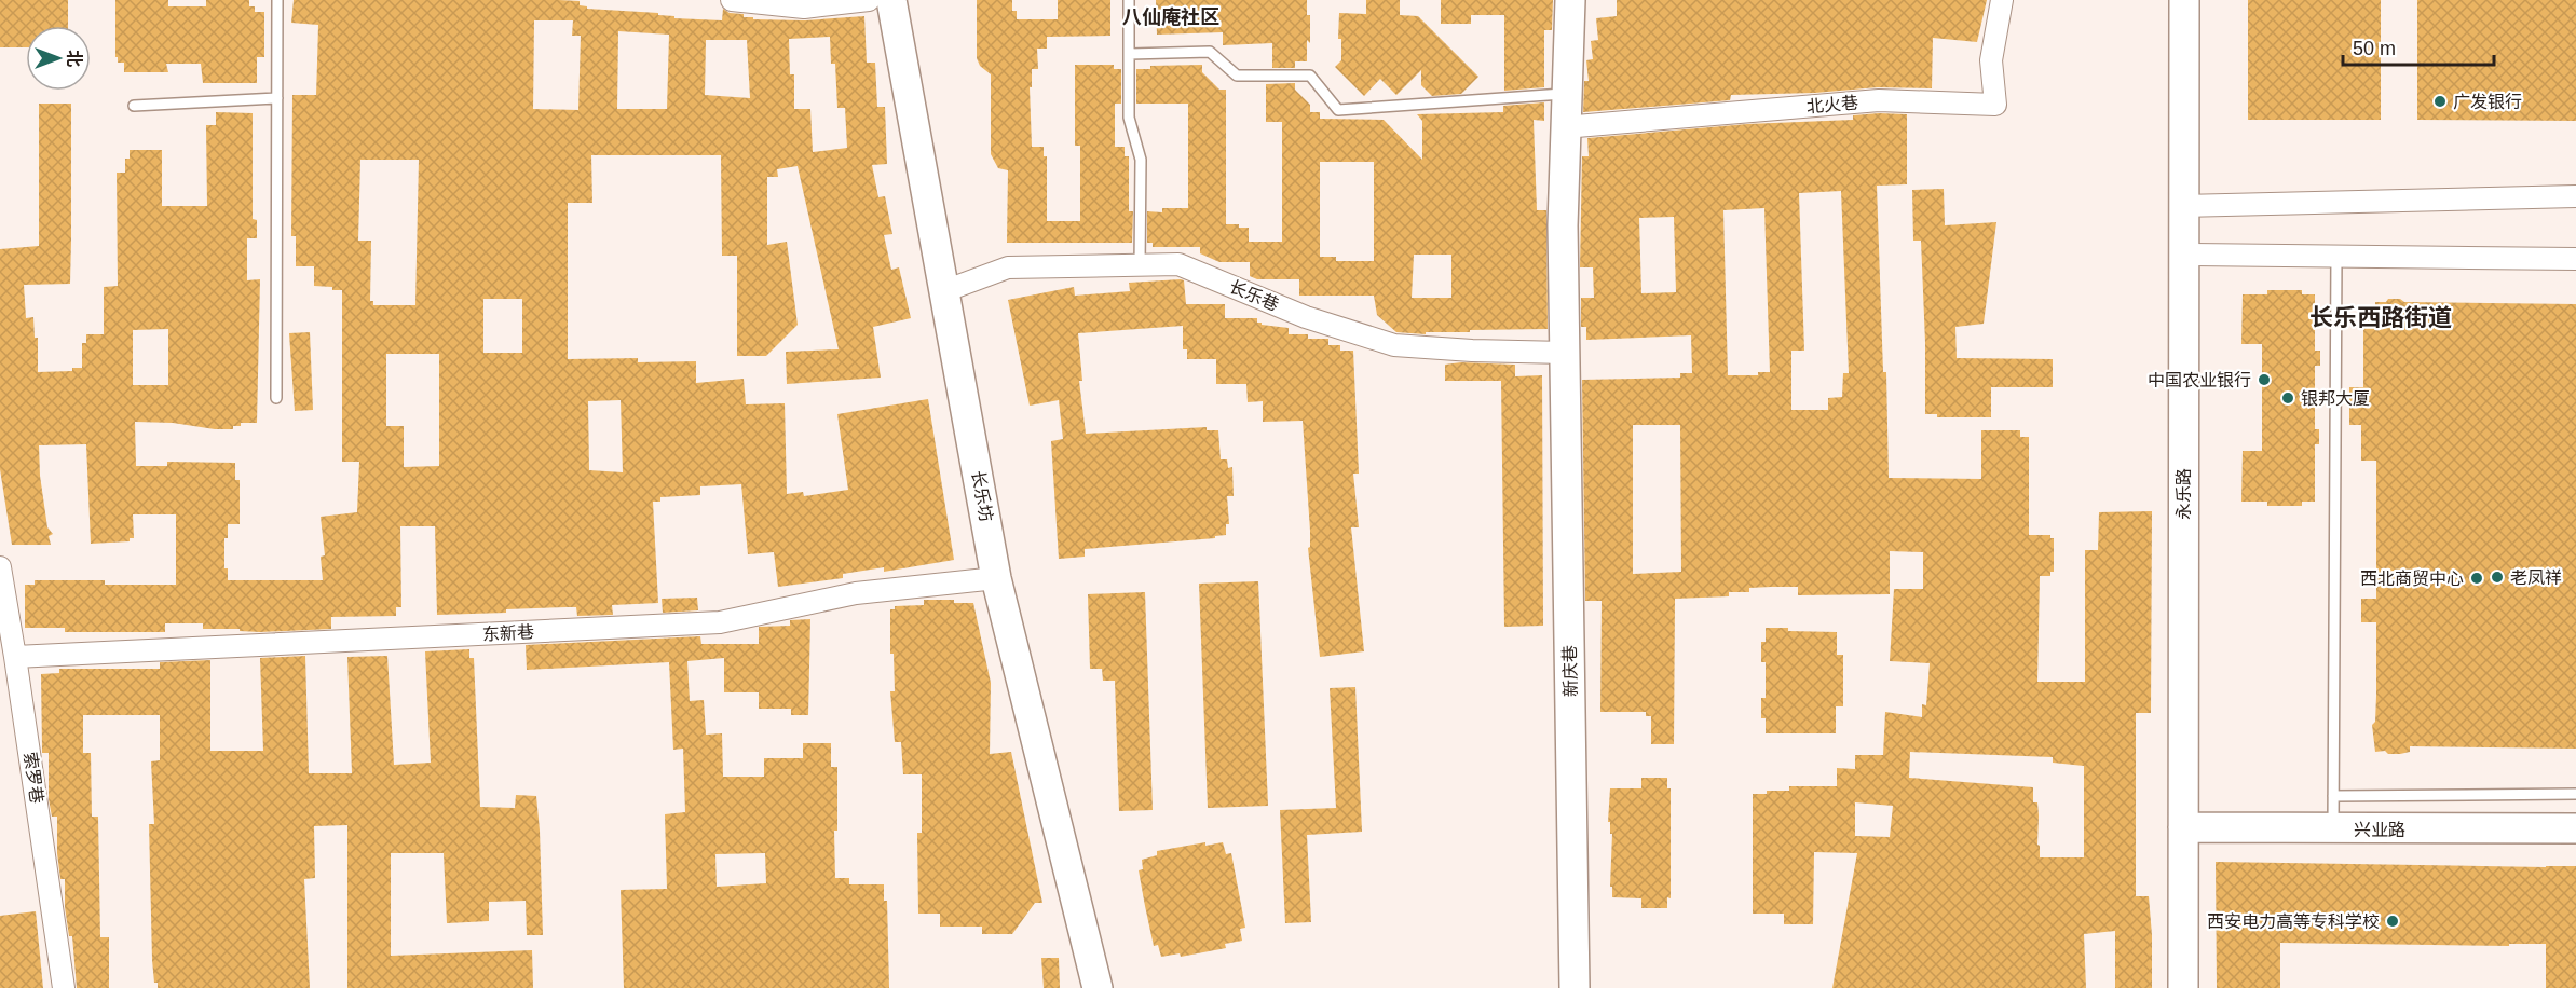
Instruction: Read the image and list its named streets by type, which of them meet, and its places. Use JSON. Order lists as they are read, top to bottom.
{
  "streets": {
    "street": [
      "北火巷",
      "长乐巷",
      "永乐路",
      "长乐坊",
      "东新巷",
      "新庆巷",
      "索罗巷",
      "兴业路"
    ]
  },
  "crossings": [
    ["长乐巷", "长乐坊"],
    ["长乐巷", "新庆巷"],
    ["永乐路", "兴业路"],
    ["长乐坊", "东新巷"],
    ["东新巷", "索罗巷"]
  ],
  "districts": ["八仙庵社区", "长乐西路街道"],
  "places": [
    "广发银行",
    "中国农业银行",
    "银邦大厦",
    "老凤祥",
    "西北商贸中心",
    "西安电力高等专科学校"
  ],
  "scale_bar": "50 m",
  "north": "right"
}
